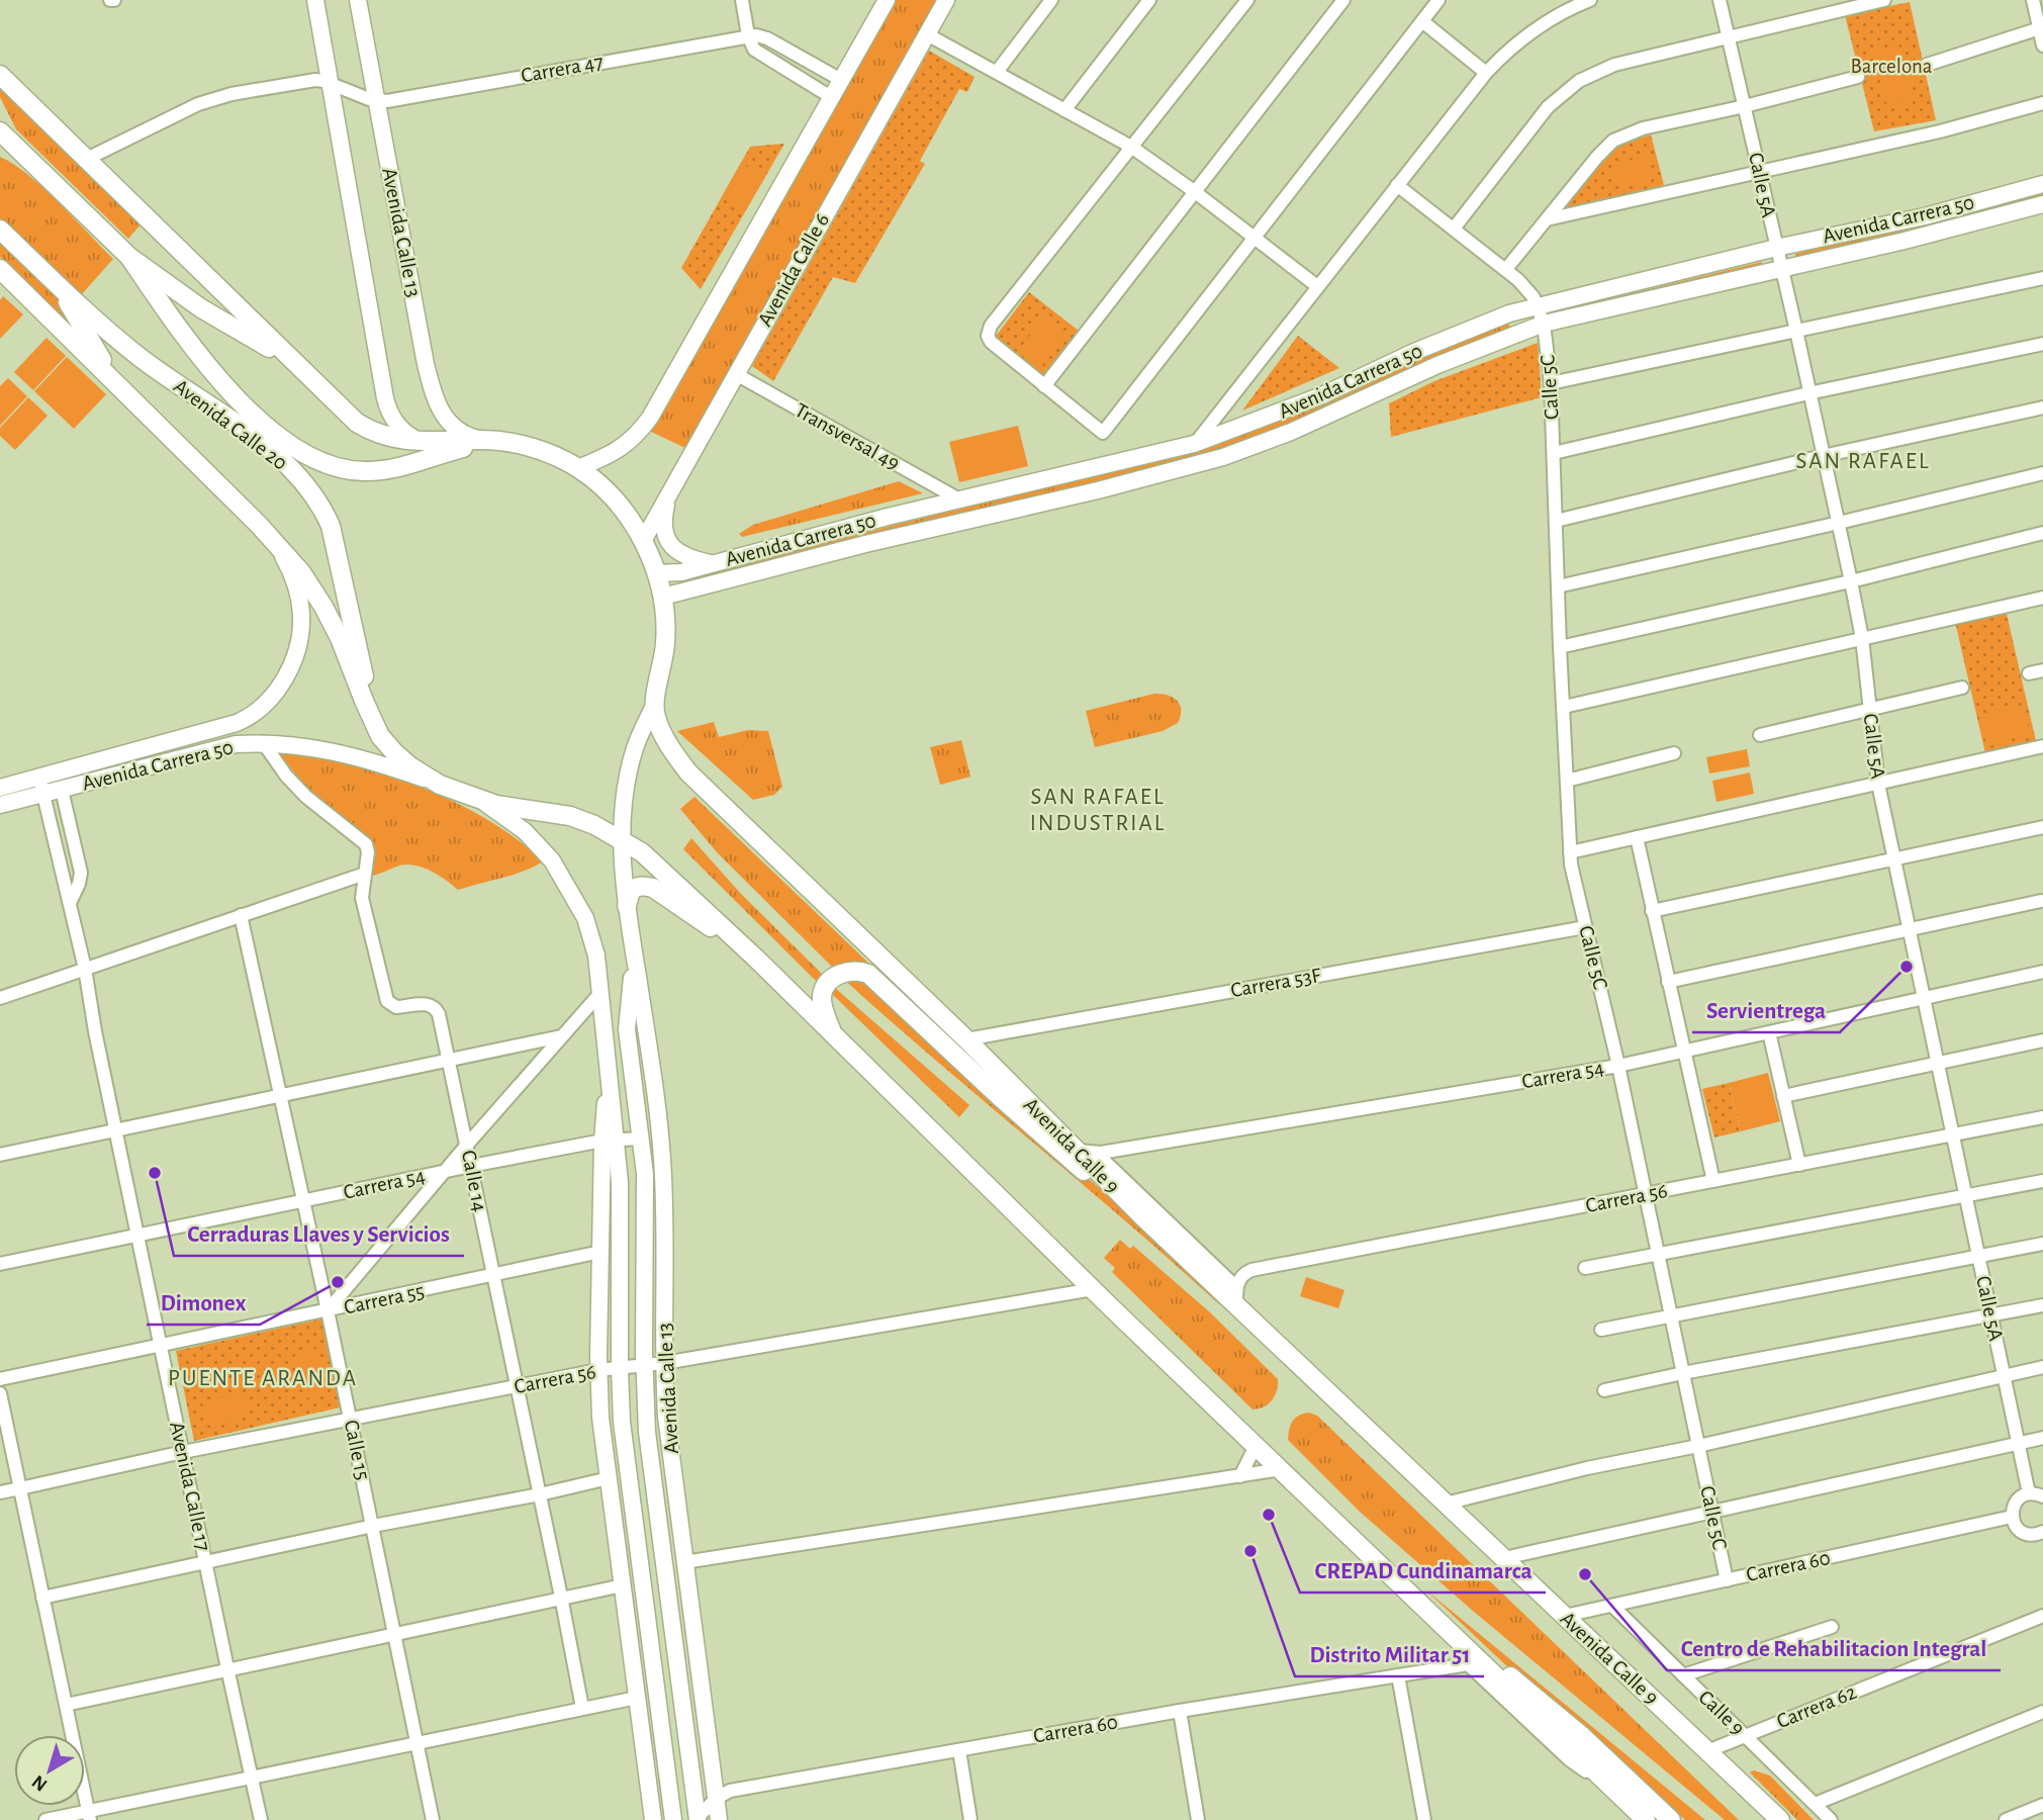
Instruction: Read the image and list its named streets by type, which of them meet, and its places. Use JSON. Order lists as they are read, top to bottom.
{
  "streets": {
    "highway": ["Avenida Calle 20", "Avenida Calle 9"],
    "main road": ["Avenida Carrera 50", "Avenida Calle 13", "Avenida Calle 6"],
    "street": [
      "Carrera 47",
      "Calle 5A",
      "Calle 5C",
      "Transversal 49",
      "Carrera 53F",
      "Carrera 54",
      "Calle 14",
      "Carrera 56",
      "Carrera 55",
      "Calle 15",
      "Avenida Calle 17",
      "Carrera 60",
      "Carrera 62",
      "Calle 9"
    ]
  },
  "crossings": [
    ["Carrera 47", "Avenida Calle 13"],
    ["Calle 5A", "Avenida Carrera 50"],
    ["Calle 5A", "Carrera 54"],
    ["Calle 5A", "Carrera 56"],
    ["Avenida Carrera 50", "Calle 5C"],
    ["Avenida Carrera 50", "Avenida Calle 20"],
    ["Avenida Carrera 50", "Transversal 49"],
    ["Avenida Carrera 50", "Avenida Calle 9"],
    ["Avenida Carrera 50", "Calle 14"],
    ["Avenida Carrera 50", "Avenida Calle 17"],
    ["Avenida Calle 13", "Avenida Calle 20"],
    ["Avenida Calle 13", "Carrera 54"],
    ["Avenida Calle 13", "Avenida Calle 9"],
    ["Avenida Calle 13", "Carrera 56"],
    ["Avenida Calle 13", "Carrera 60"],
    ["Avenida Calle 6", "Transversal 49"],
    ["Avenida Calle 6", "Avenida Calle 9"],
    ["Calle 5C", "Carrera 53F"],
    ["Calle 5C", "Carrera 54"],
    ["Calle 5C", "Carrera 56"],
    ["Calle 5C", "Carrera 60"],
    ["Carrera 53F", "Avenida Calle 9"],
    ["Carrera 54", "Avenida Calle 9"],
    ["Carrera 54", "Calle 14"],
    ["Carrera 54", "Calle 15"],
    ["Carrera 54", "Avenida Calle 17"],
    ["Avenida Calle 9", "Carrera 56"],
    ["Avenida Calle 9", "Carrera 60"],
    ["Avenida Calle 9", "Carrera 62"],
    ["Calle 14", "Carrera 56"],
    ["Calle 14", "Carrera 55"],
    ["Carrera 56", "Calle 15"],
    ["Carrera 56", "Avenida Calle 17"],
    ["Carrera 55", "Calle 15"],
    ["Carrera 55", "Avenida Calle 17"],
    ["Carrera 60", "Calle 9"],
    ["Carrera 62", "Calle 9"]
  ],
  "districts": ["SAN RAFAEL", "SAN RAFAEL INDUSTRIAL", "PUENTE ARANDA"],
  "parks": ["Barcelona"],
  "places": [
    "Servientrega",
    "Cerraduras Llaves y Servicios",
    "Dimonex",
    "CREPAD Cundinamarca",
    "Distrito Militar 51",
    "Centro de Rehabilitacion Integral"
  ],
  "north": "bottom left"
}
